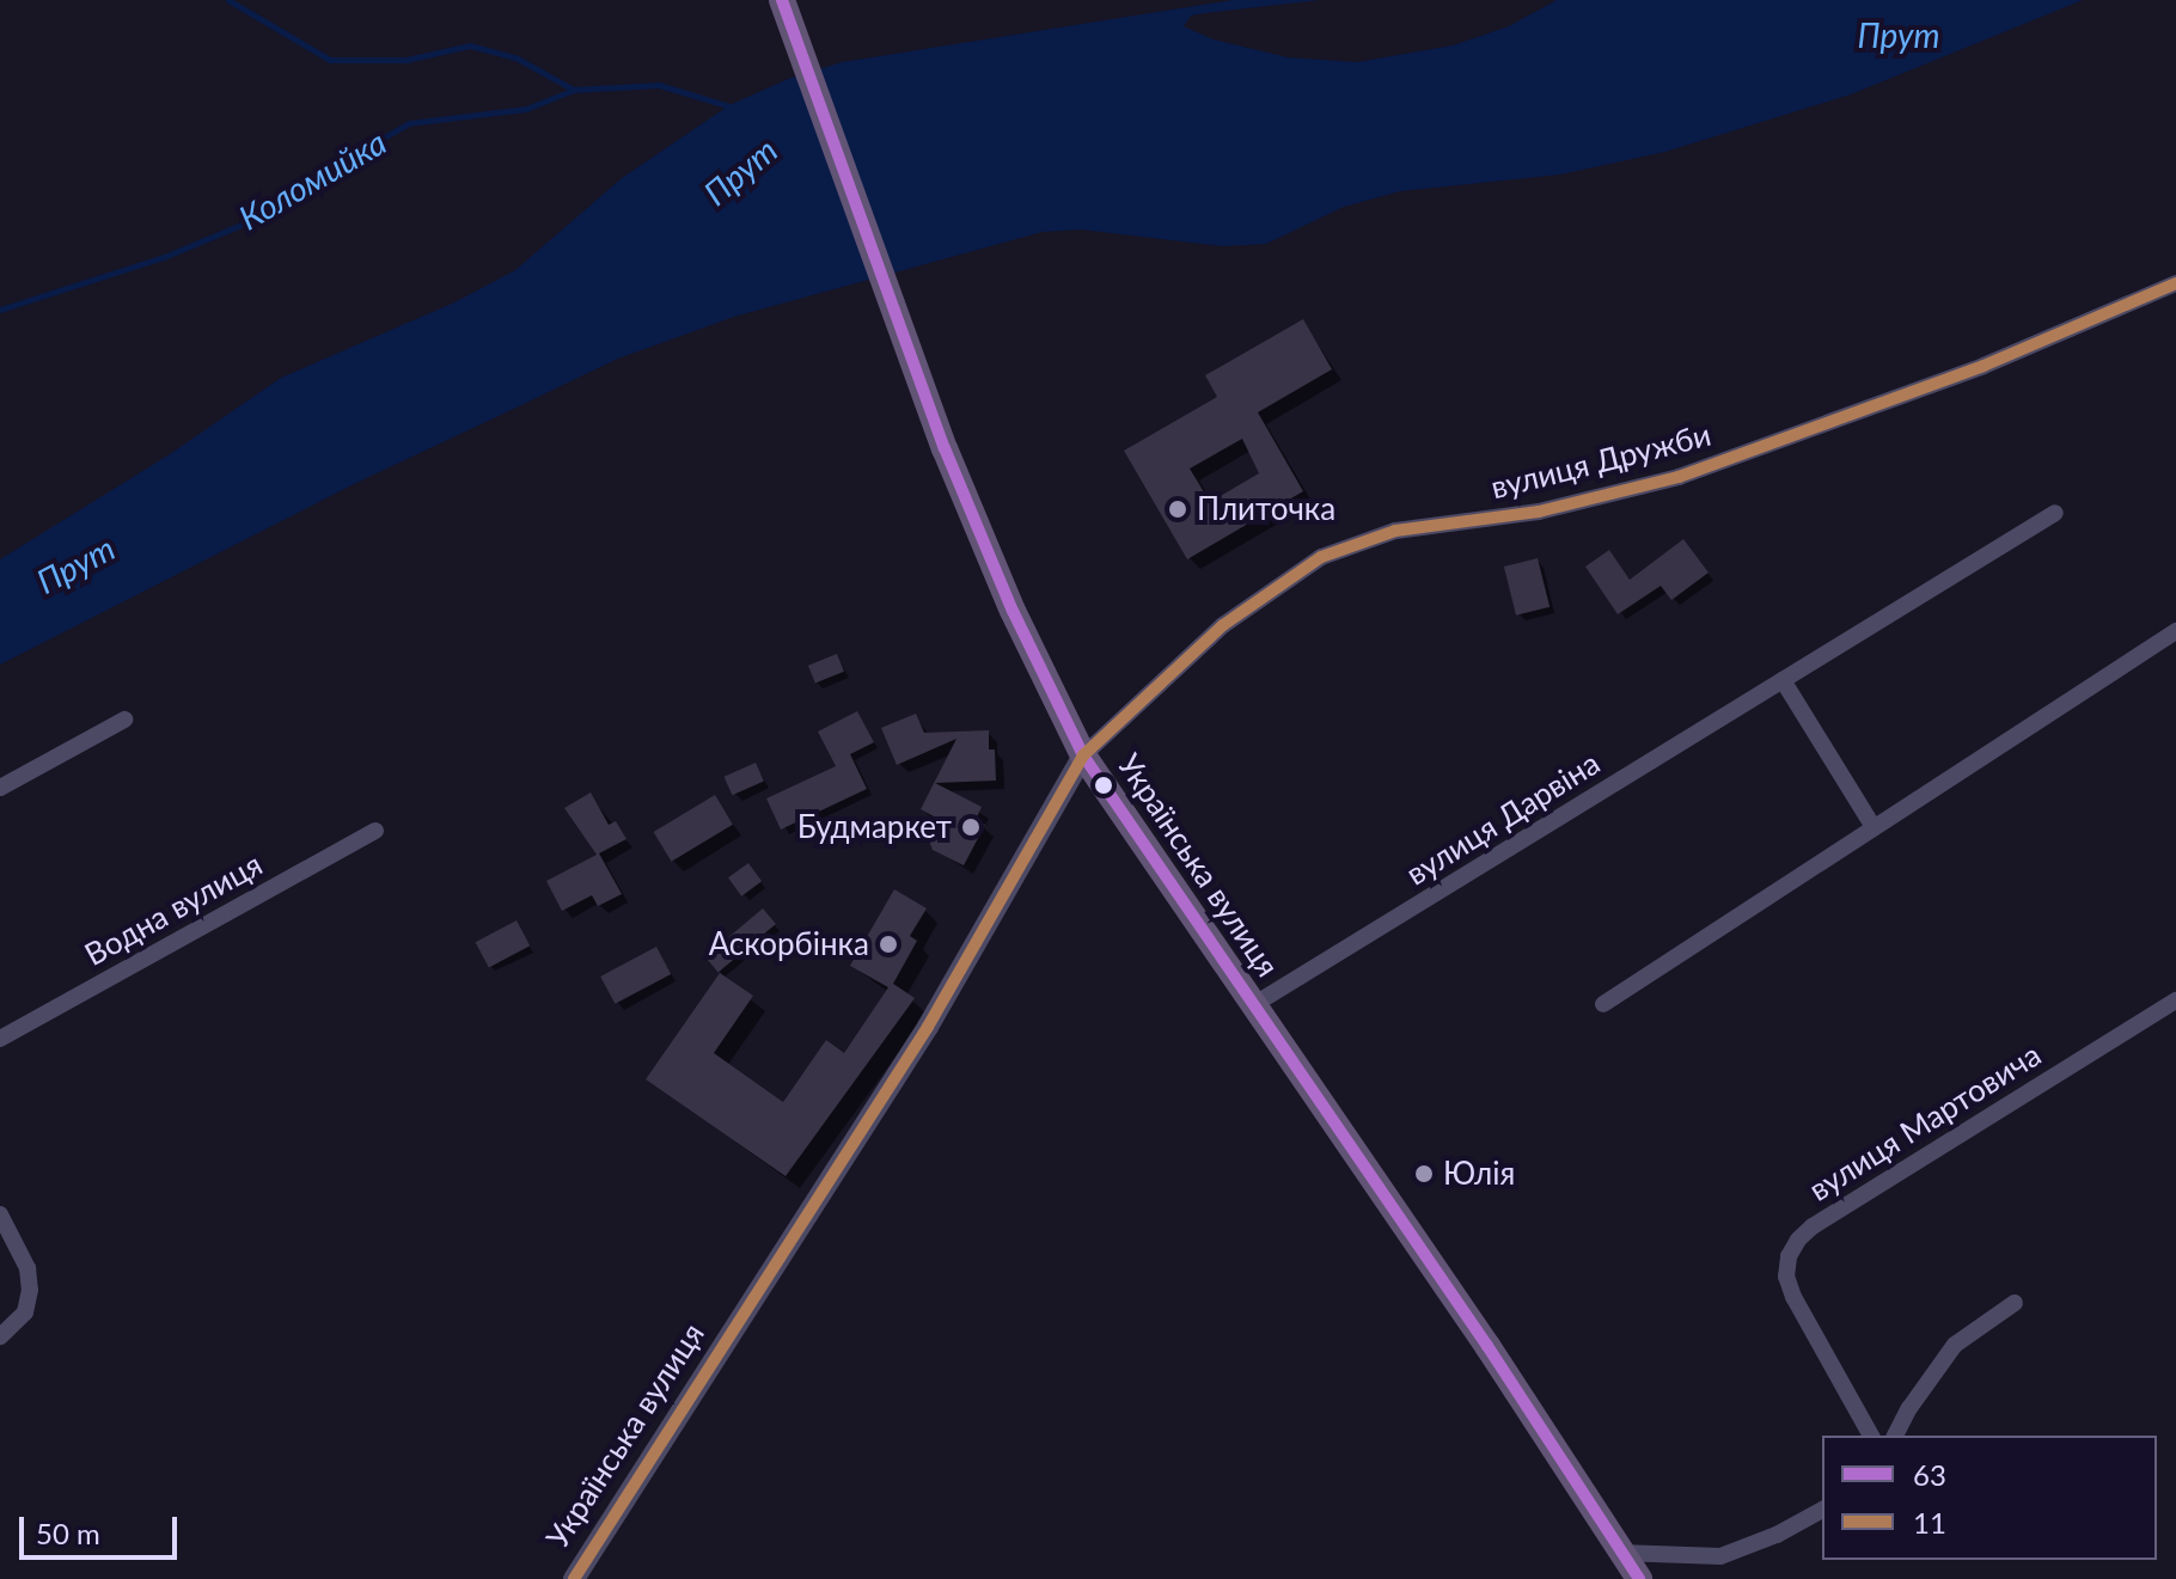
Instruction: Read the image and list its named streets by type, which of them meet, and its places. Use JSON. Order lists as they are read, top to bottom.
{
  "streets": {
    "main road": ["Українська вулиця"],
    "street": [
      "вулиця Дружби",
      "вулиця Дарвіна",
      "Водна вулиця",
      "вулиця Мартовича"
    ]
  },
  "crossings": [
    ["вулиця Дружби", "Українська вулиця"],
    ["вулиця Дарвіна", "Українська вулиця"]
  ],
  "water": ["Прут", "Коломийка"],
  "places": [
    "Плиточка",
    "Будмаркет",
    "Аскорбінка",
    "Юлія"
  ],
  "lines": ["transit line 63", "transit line 11"],
  "legend": ["63", "11"],
  "scale_bar": "50 m"
}
